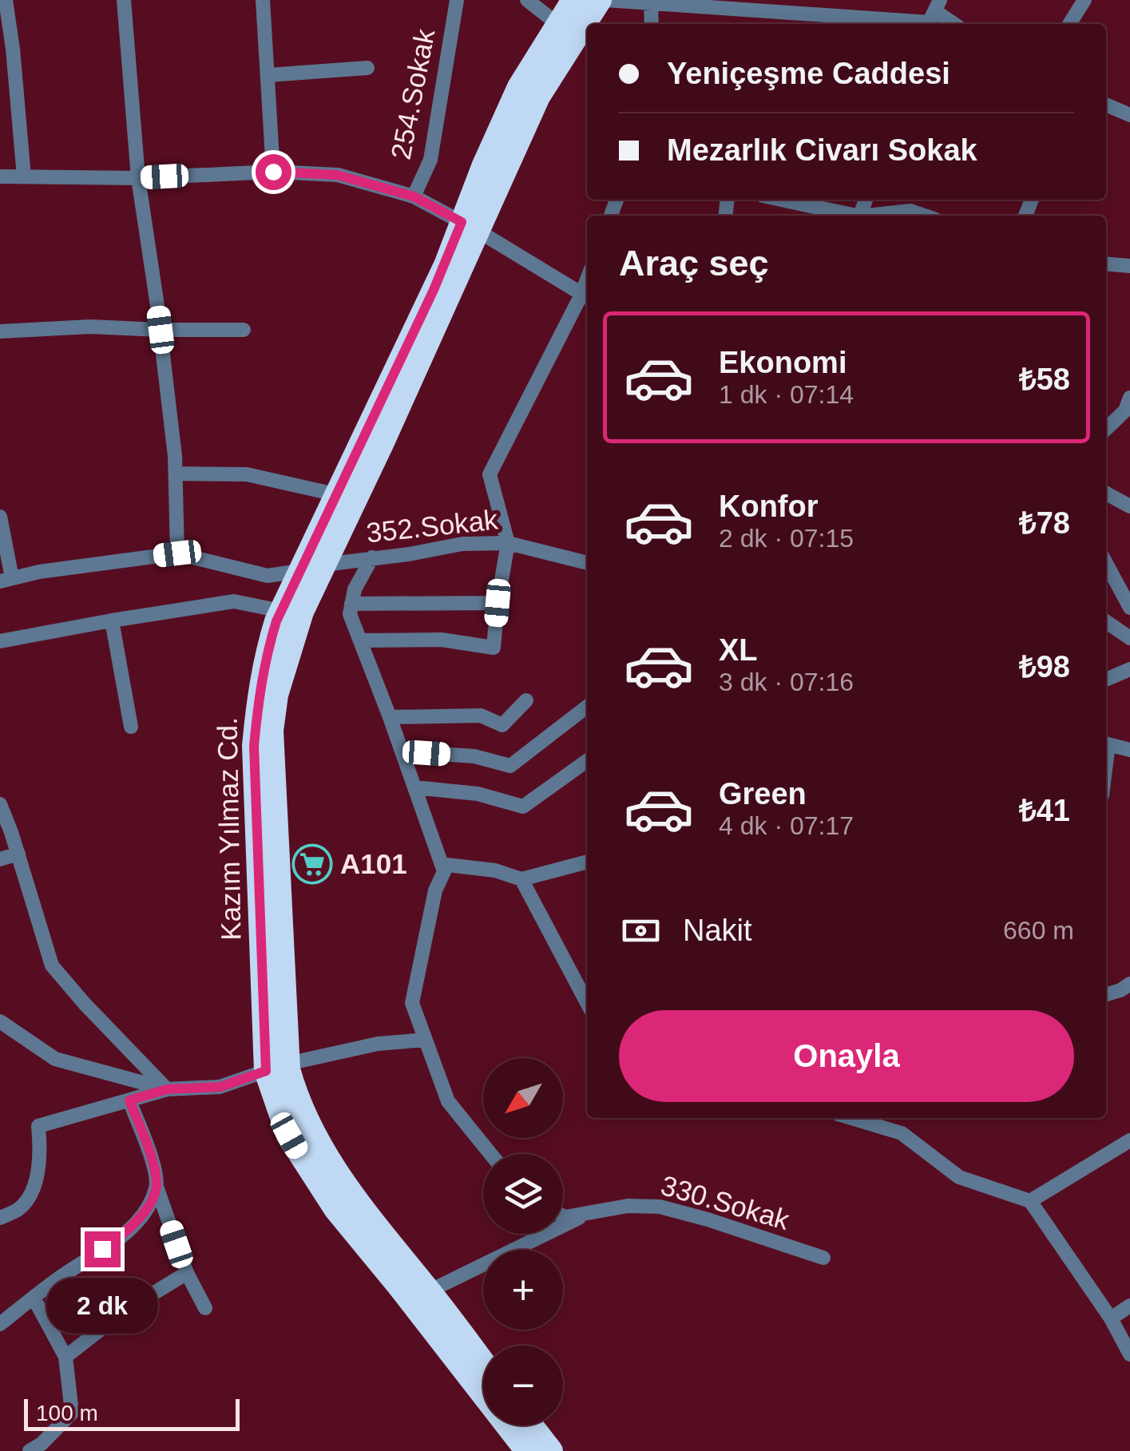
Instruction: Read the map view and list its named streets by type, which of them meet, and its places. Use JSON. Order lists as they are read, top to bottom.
{
  "streets": {
    "highway": ["Kazım Yılmaz Cd."],
    "street": ["254.Sokak", "352.Sokak", "330.Sokak"]
  },
  "crossings": [
    ["352.Sokak", "Kazım Yılmaz Cd."]
  ],
  "places": {
    "supermarket": ["A101"]
  },
  "scale_bar": "100 m",
  "north": "bottom left",
  "page": {
    "banner": ["Yeniçeşme Caddesi", "Mezarlık Civarı Sokak"],
    "heading": "Araç seç",
    "list": [
      {
        "name": "Ekonomi",
        "note": "1 dk · 07:14",
        "value": "₺58"
      },
      {
        "name": "Konfor",
        "note": "2 dk · 07:15",
        "value": "₺78"
      },
      {
        "name": "XL",
        "note": "3 dk · 07:16",
        "value": "₺98"
      },
      {
        "name": "Green",
        "note": "4 dk · 07:17",
        "value": "₺41"
      }
    ],
    "pay": ["Nakit", "660 m"],
    "buttons": "Onayla",
    "map_buttons": ["+", "−"],
    "bubble": "2 dk",
    "scale": "100 m"
  }
}
